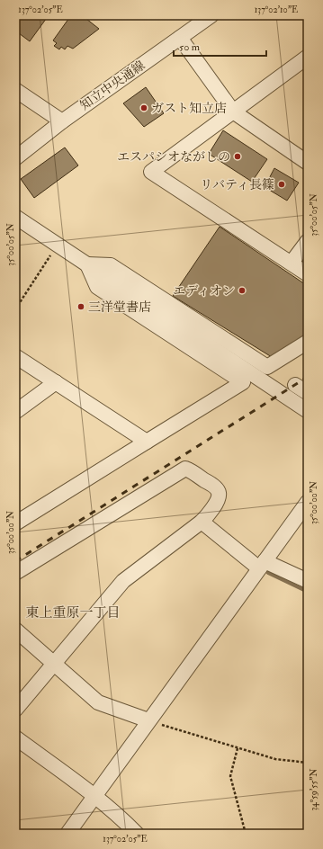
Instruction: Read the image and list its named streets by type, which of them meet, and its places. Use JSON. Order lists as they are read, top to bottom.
{
  "streets": {
    "street": ["知立中央通線"]
  },
  "districts": ["東上重原一丁目"],
  "places": [
    "ガスト知立店",
    "エスパシオながしの",
    "リバティ長篠",
    "エディオン",
    "三洋堂書店"
  ],
  "scale_bar": "50 m",
  "coordinates": [
    "137°02'05\"E",
    "137°02'10\"E",
    "35°00'05\"N",
    "35°00'00\"N",
    "34°59'55\"N"
  ]
}
